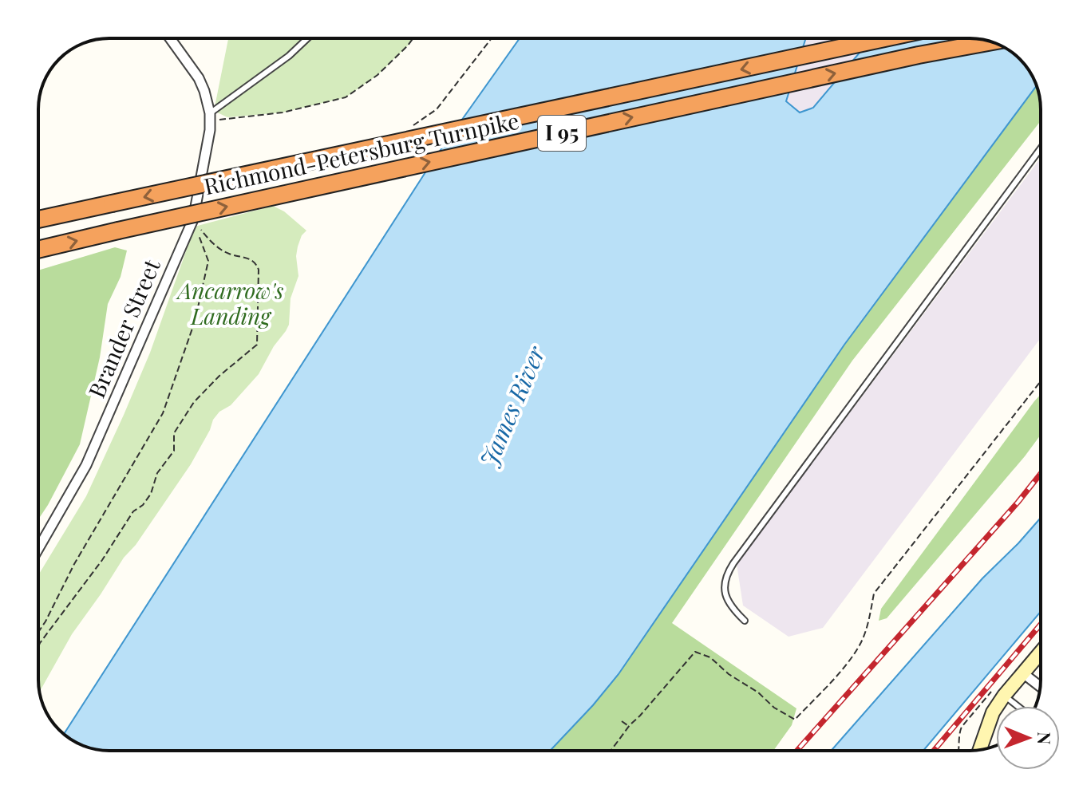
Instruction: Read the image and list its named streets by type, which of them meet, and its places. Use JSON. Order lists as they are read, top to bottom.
{
  "streets": {
    "highway": ["I 95", "Richmond-Petersburg Turnpike"],
    "street": ["Brander Street"]
  },
  "water": ["James River"],
  "parks": ["Ancarrow's Landing"],
  "north": "right"
}
